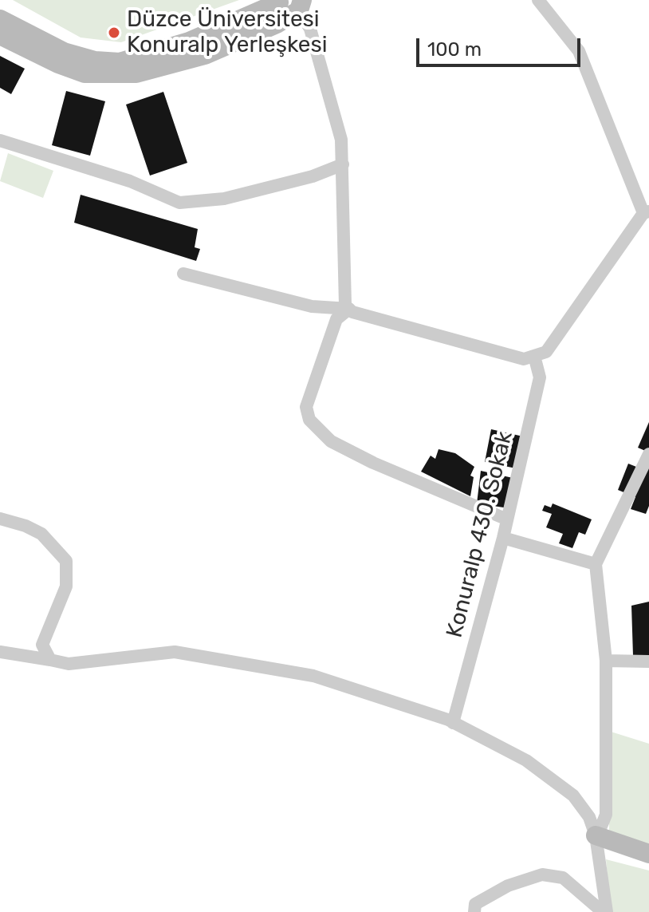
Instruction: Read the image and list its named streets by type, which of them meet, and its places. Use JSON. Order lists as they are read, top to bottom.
{
  "streets": {
    "street": ["Konuralp 430. Sokak"]
  },
  "places": ["Düzce Üniversitesi Konuralp Yerleşkesi"],
  "scale_bar": "100 m"
}
